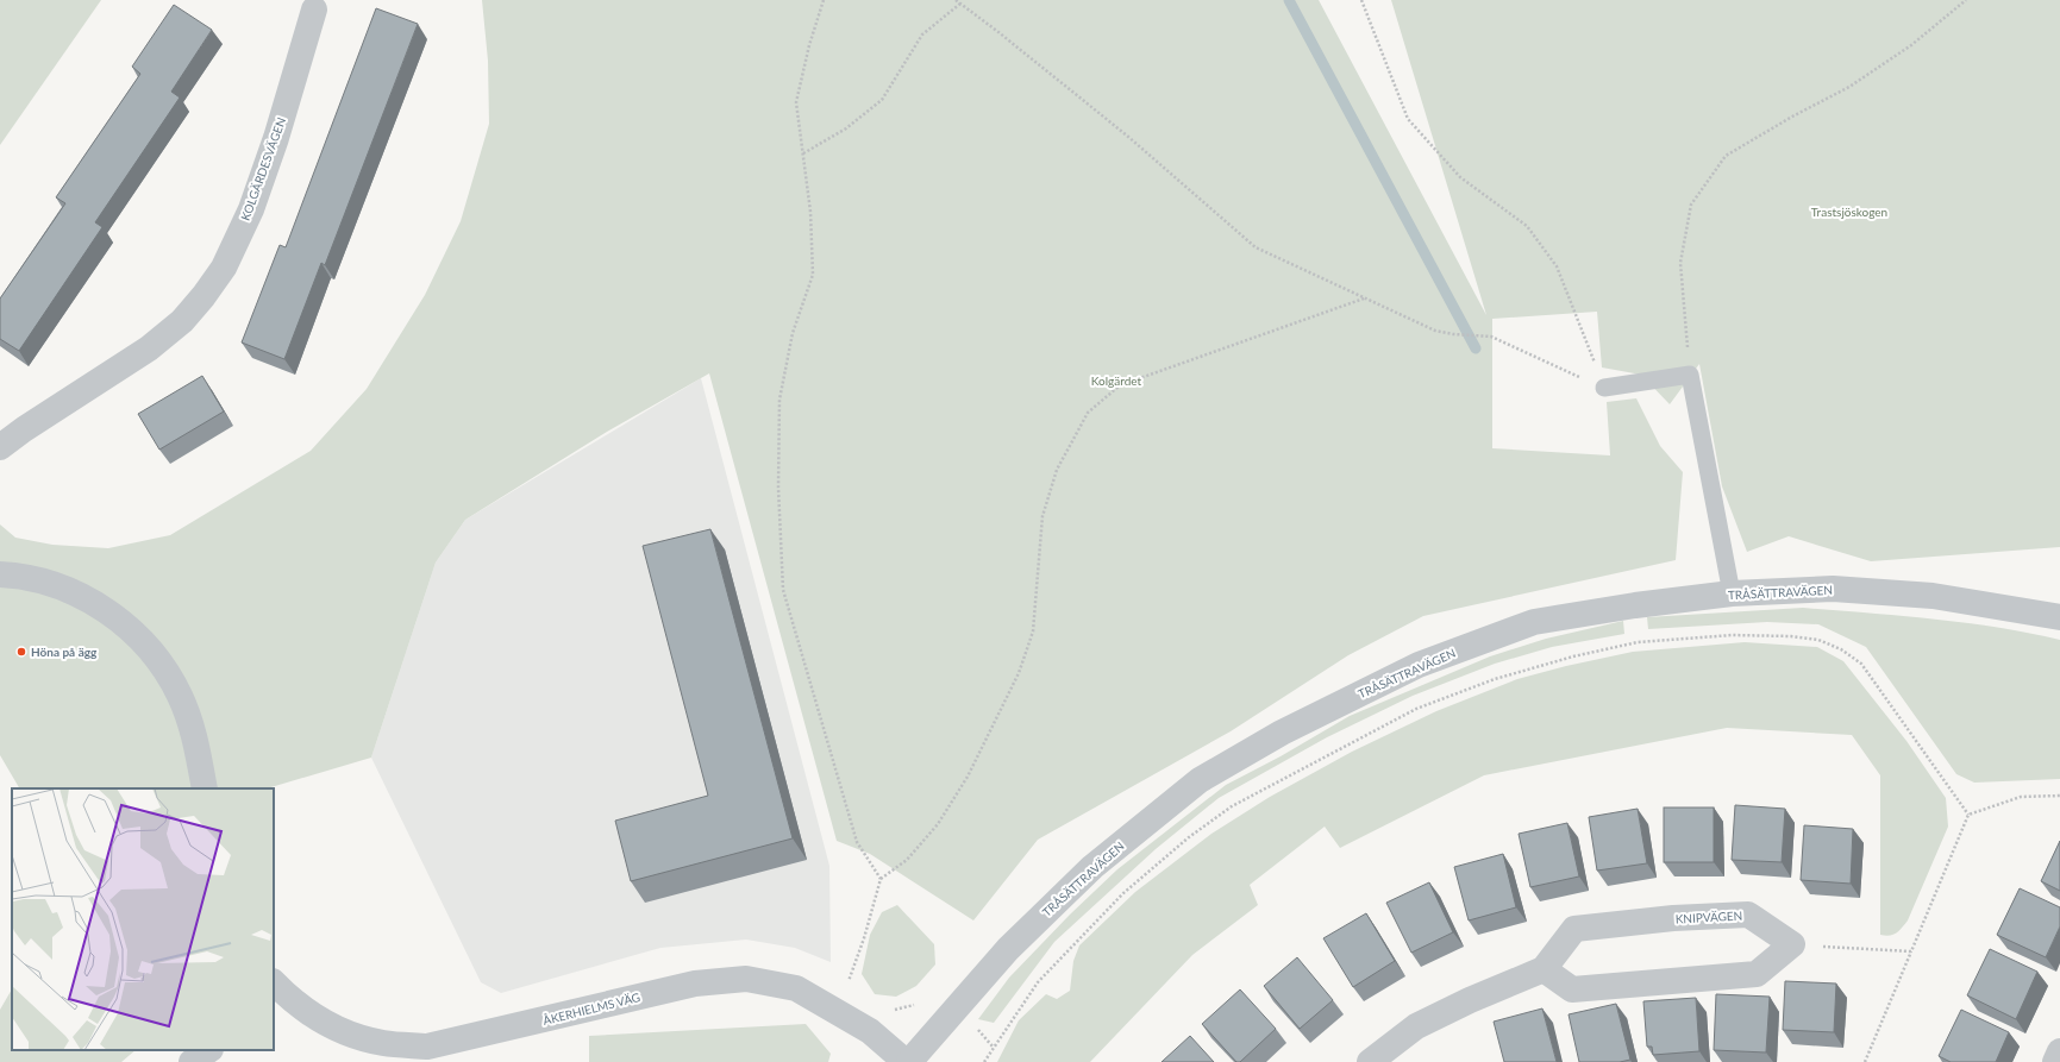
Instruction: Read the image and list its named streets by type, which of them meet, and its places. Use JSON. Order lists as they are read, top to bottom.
{
  "streets": {
    "street": [
      "KOLGÄRDESVÄGEN",
      "TRÅSÄTTRAVÄGEN",
      "KNIPVÄGEN",
      "ÅKERHIELMS VÄG"
    ]
  },
  "crossings": [
    ["TRÅSÄTTRAVÄGEN", "ÅKERHIELMS VÄG"]
  ],
  "parks": ["Trastsjöskogen", "Kolgärdet"],
  "places": ["Höna på ägg"]
}
